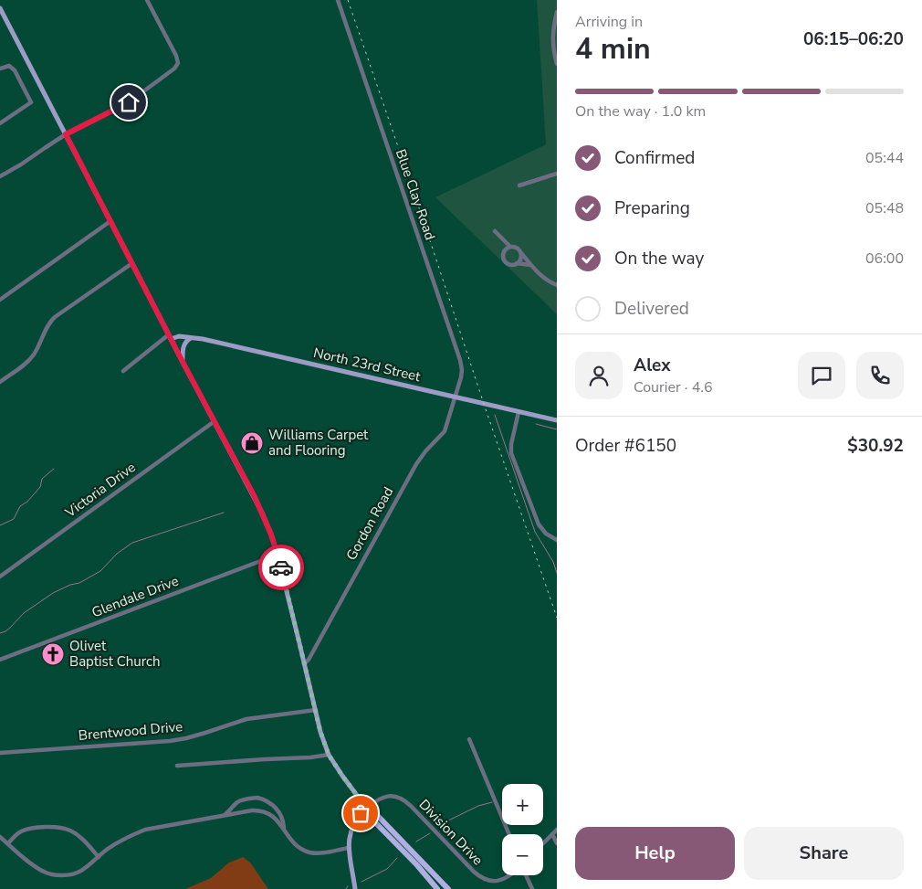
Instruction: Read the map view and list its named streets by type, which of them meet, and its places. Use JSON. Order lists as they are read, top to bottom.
{
  "streets": {
    "main road": ["North 23rd Street"],
    "street": [
      "Blue Clay Road",
      "Victoria Drive",
      "Gordon Road",
      "Glendale Drive",
      "Brentwood Drive",
      "Division Drive"
    ]
  },
  "crossings": [
    ["Blue Clay Road", "North 23rd Street"],
    ["Blue Clay Road", "Gordon Road"],
    ["North 23rd Street", "Gordon Road"]
  ],
  "places": {
    "shop": ["Williams Carpet and Flooring"],
    "church": ["Olivet Baptist Church"]
  },
  "page": {
    "heading": ["4 min", "Arriving in", "06:15–06:20"],
    "panel": [
      "Alex",
      "Courier · 4.6",
      "Order #6150",
      "$30.92"
    ],
    "bar": "On the way · 1.0 km",
    "list": [
      ["Confirmed", "05:44"],
      ["Preparing", "05:48"],
      ["On the way", "06:00"],
      "Delivered"
    ],
    "map_buttons": ["+", "−"],
    "buttons": ["Help", "Share"]
  }
}
